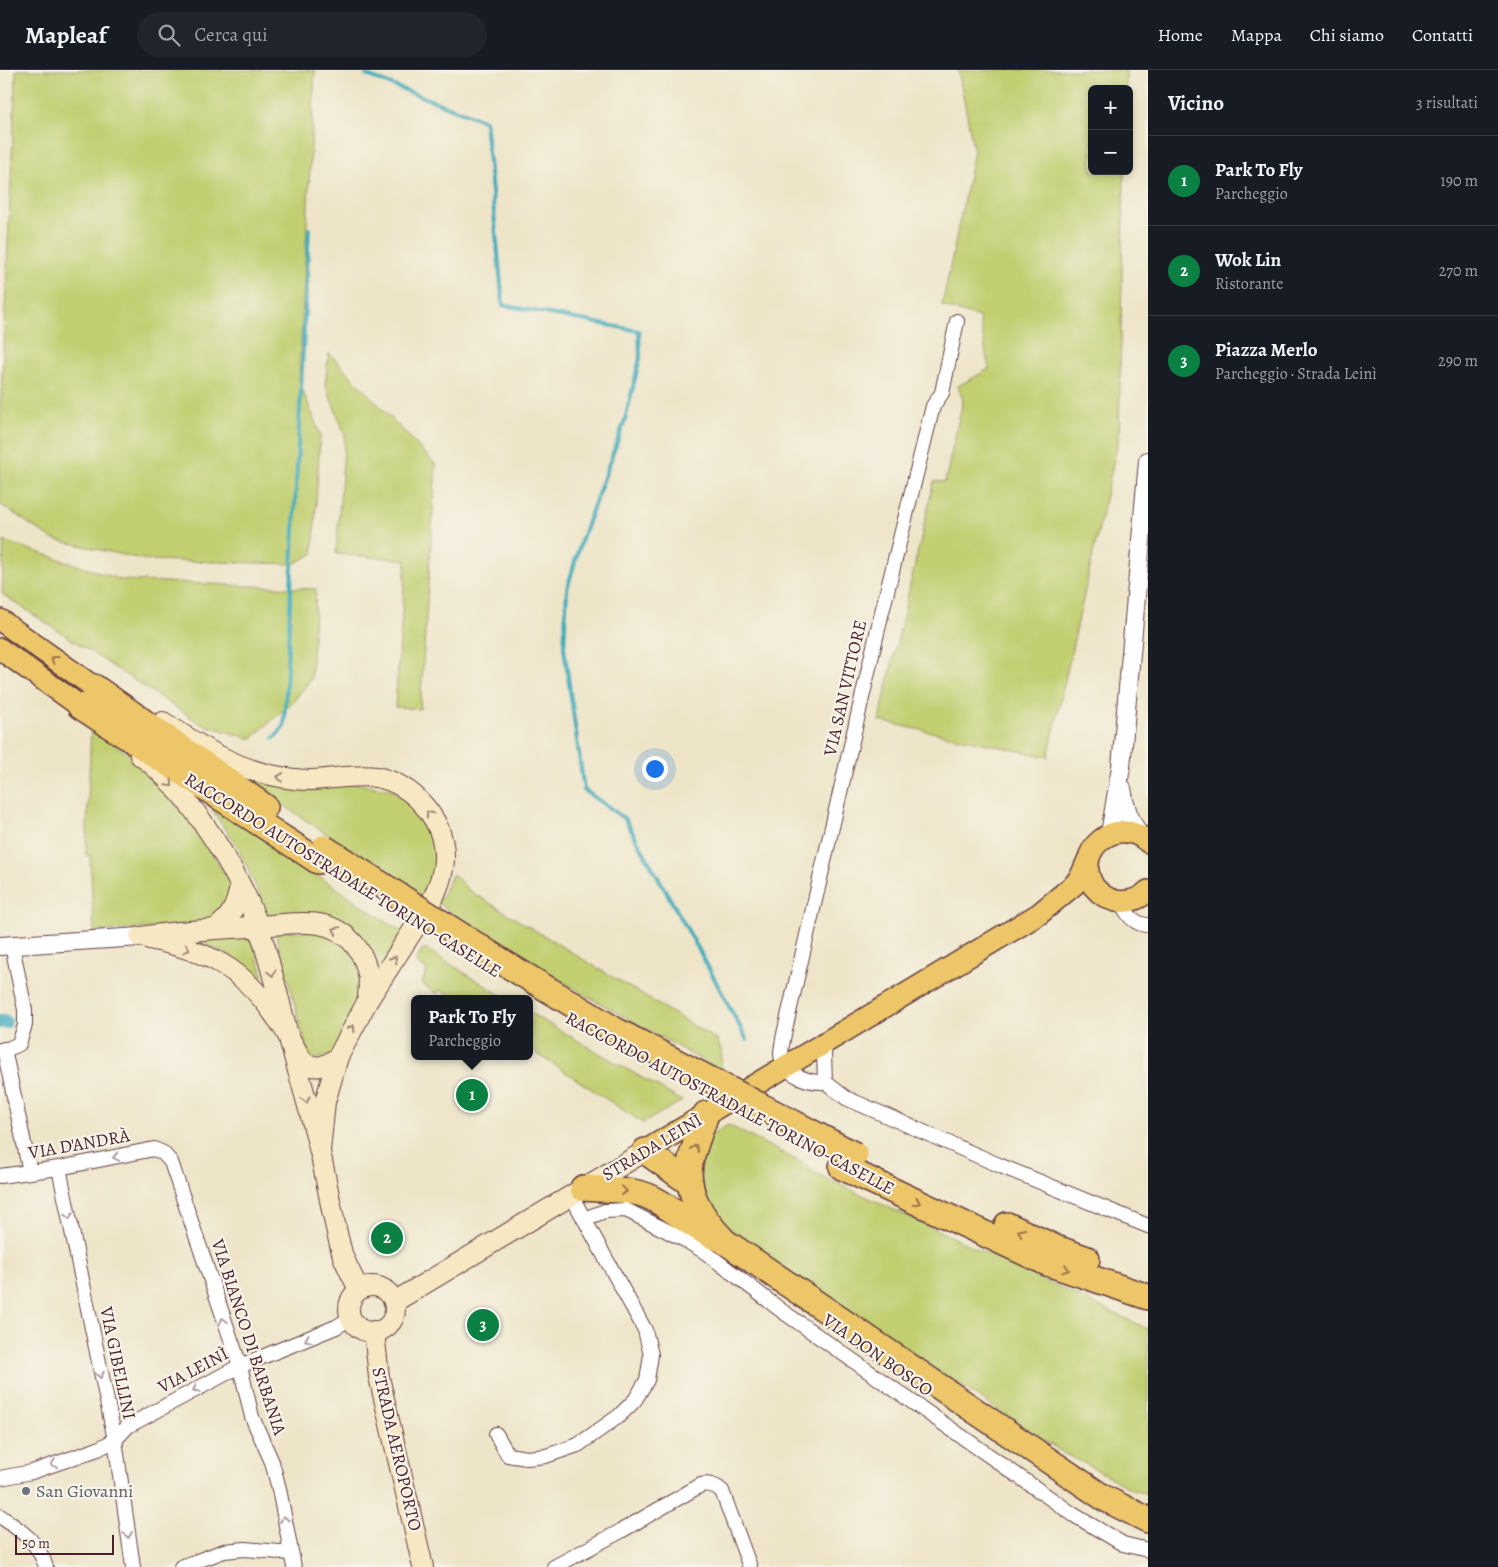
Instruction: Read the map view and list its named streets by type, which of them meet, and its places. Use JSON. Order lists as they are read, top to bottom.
{
  "streets": {
    "highway": ["RACCORDO AUTOSTRADALE TORINO-CASELLE"],
    "main road": ["STRADA LEINÌ", "STRADA AEROPORTO"],
    "street": [
      "VIA SAN VITTORE",
      "VIA D'ANDRÀ",
      "VIA BIANCO DI BARBANIA",
      "VIA DON BOSCO",
      "VIA GIBELLINI",
      "VIA LEINÌ"
    ]
  },
  "crossings": [
    ["VIA SAN VITTORE", "STRADA LEINÌ"],
    ["VIA D'ANDRÀ", "VIA BIANCO DI BARBANIA"],
    ["VIA D'ANDRÀ", "VIA GIBELLINI"],
    ["STRADA LEINÌ", "VIA LEINÌ"],
    ["STRADA LEINÌ", "STRADA AEROPORTO"],
    ["VIA BIANCO DI BARBANIA", "VIA LEINÌ"],
    ["VIA GIBELLINI", "VIA LEINÌ"],
    ["VIA LEINÌ", "STRADA AEROPORTO"]
  ],
  "one_way": [
    "VIA D'ANDRÀ",
    "VIA BIANCO DI BARBANIA",
    "VIA GIBELLINI",
    "VIA LEINÌ"
  ],
  "places": ["San Giovanni"],
  "scale_bar": "50 m",
  "page": {
    "header": "Mapleaf",
    "search": "Cerca qui",
    "nav": [
      "Home",
      "Mappa",
      "Chi siamo",
      "Contatti"
    ],
    "heading": ["Vicino", "3 risultati"],
    "map_buttons": ["+", "−"],
    "list": [
      {
        "mark": "1",
        "name": "Park To Fly",
        "note": "Parcheggio",
        "value": "190 m"
      },
      {
        "mark": "2",
        "name": "Wok Lin",
        "note": "Ristorante",
        "value": "270 m"
      },
      {
        "mark": "3",
        "name": "Piazza Merlo",
        "note": "Parcheggio · Strada Leinì",
        "value": "290 m"
      }
    ],
    "popup": ["Park To Fly", "Parcheggio"],
    "pins": ["1", "2", "3"],
    "scale": "50 m"
  }
}
